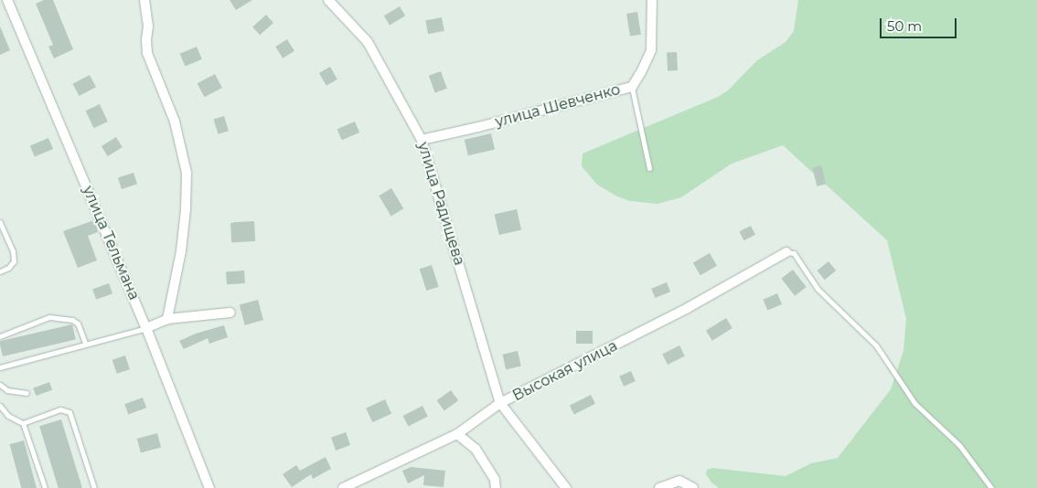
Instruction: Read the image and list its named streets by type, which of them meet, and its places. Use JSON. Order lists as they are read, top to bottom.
{
  "streets": {
    "street": [
      "улица Шевченко",
      "улица Радищева",
      "улица Тельмана",
      "Высокая улица"
    ]
  },
  "crossings": [
    ["улица Шевченко", "улица Радищева"],
    ["улица Радищева", "Высокая улица"]
  ],
  "scale_bar": "50 m"
}
